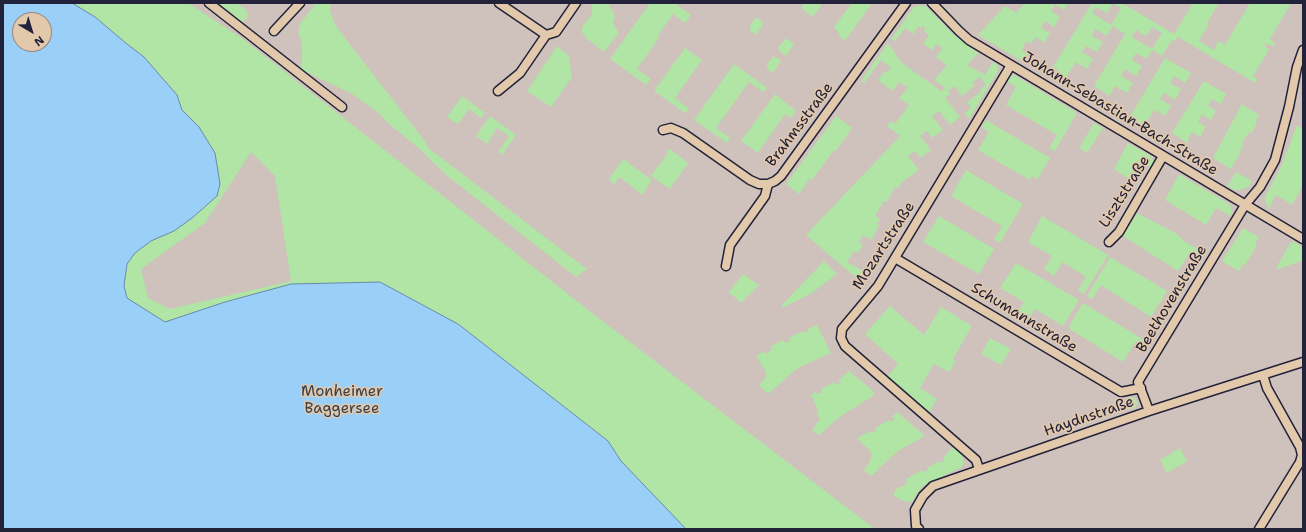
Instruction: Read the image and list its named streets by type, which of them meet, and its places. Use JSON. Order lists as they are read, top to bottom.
{
  "streets": {
    "street": [
      "Johann-Sebastian-Bach-Straße",
      "Brahmsstraße",
      "Lisztstraße",
      "Mozartstraße",
      "Beethovenstraße",
      "Schumannstraße",
      "Haydnstraße"
    ]
  },
  "crossings": [
    ["Johann-Sebastian-Bach-Straße", "Lisztstraße"],
    ["Johann-Sebastian-Bach-Straße", "Mozartstraße"],
    ["Johann-Sebastian-Bach-Straße", "Beethovenstraße"],
    ["Mozartstraße", "Schumannstraße"],
    ["Mozartstraße", "Haydnstraße"],
    ["Beethovenstraße", "Schumannstraße"]
  ],
  "parks": ["Monheimer Baggersee"],
  "north": "bottom right"
}
